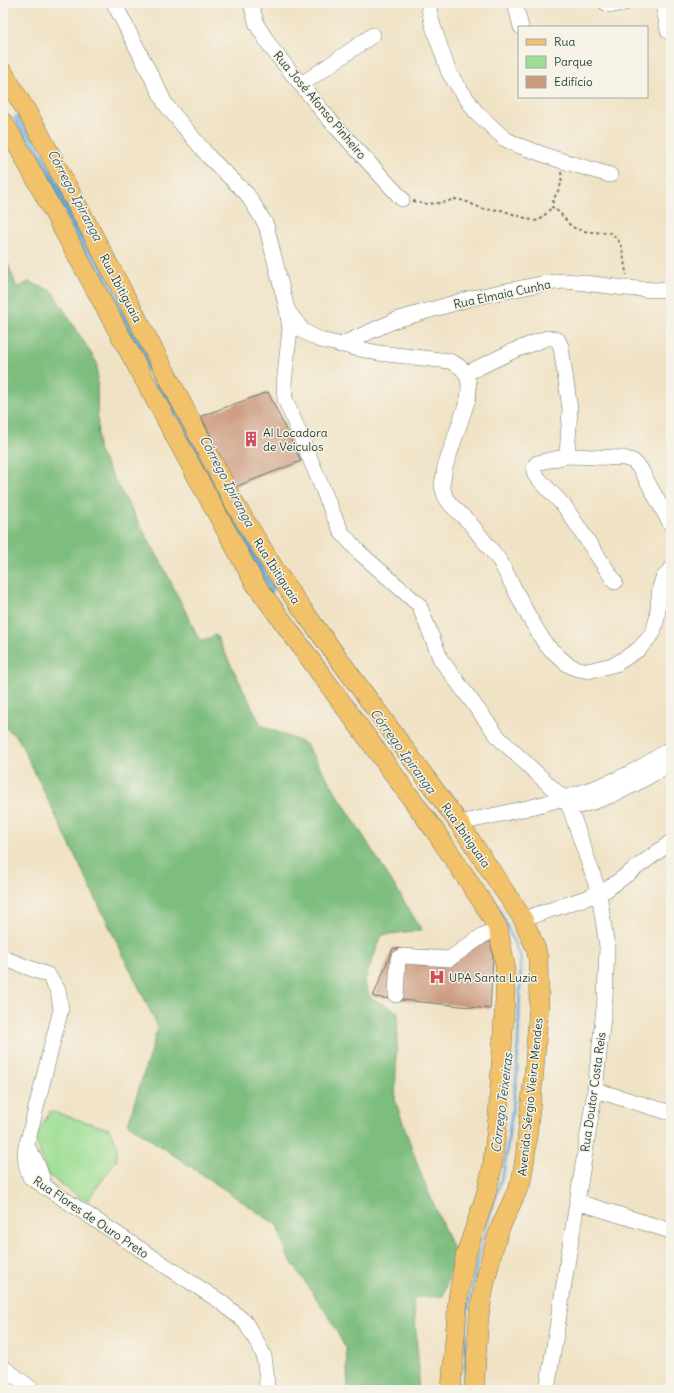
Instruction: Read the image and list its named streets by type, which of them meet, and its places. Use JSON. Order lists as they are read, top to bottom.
{
  "streets": {
    "main road": ["Rua Ibitiguaia", "Avenida Sérgio Vieira Mendes"],
    "street": [
      "Rua José Afonso Pinheiro",
      "Rua Elmaia Cunha",
      "Rua Doutor Costa Reis",
      "Rua Flores de Ouro Preto"
    ]
  },
  "crossings": [
    ["Rua Ibitiguaia", "Avenida Sérgio Vieira Mendes"]
  ],
  "water": ["Córrego Ipiranga", "Córrego Teixeiras"],
  "places": {
    "building": ["Al Locadora de Veículos"],
    "hospital": ["UPA Santa Luzia"]
  },
  "legend": ["Rua", "Parque", "Edifício"]
}
